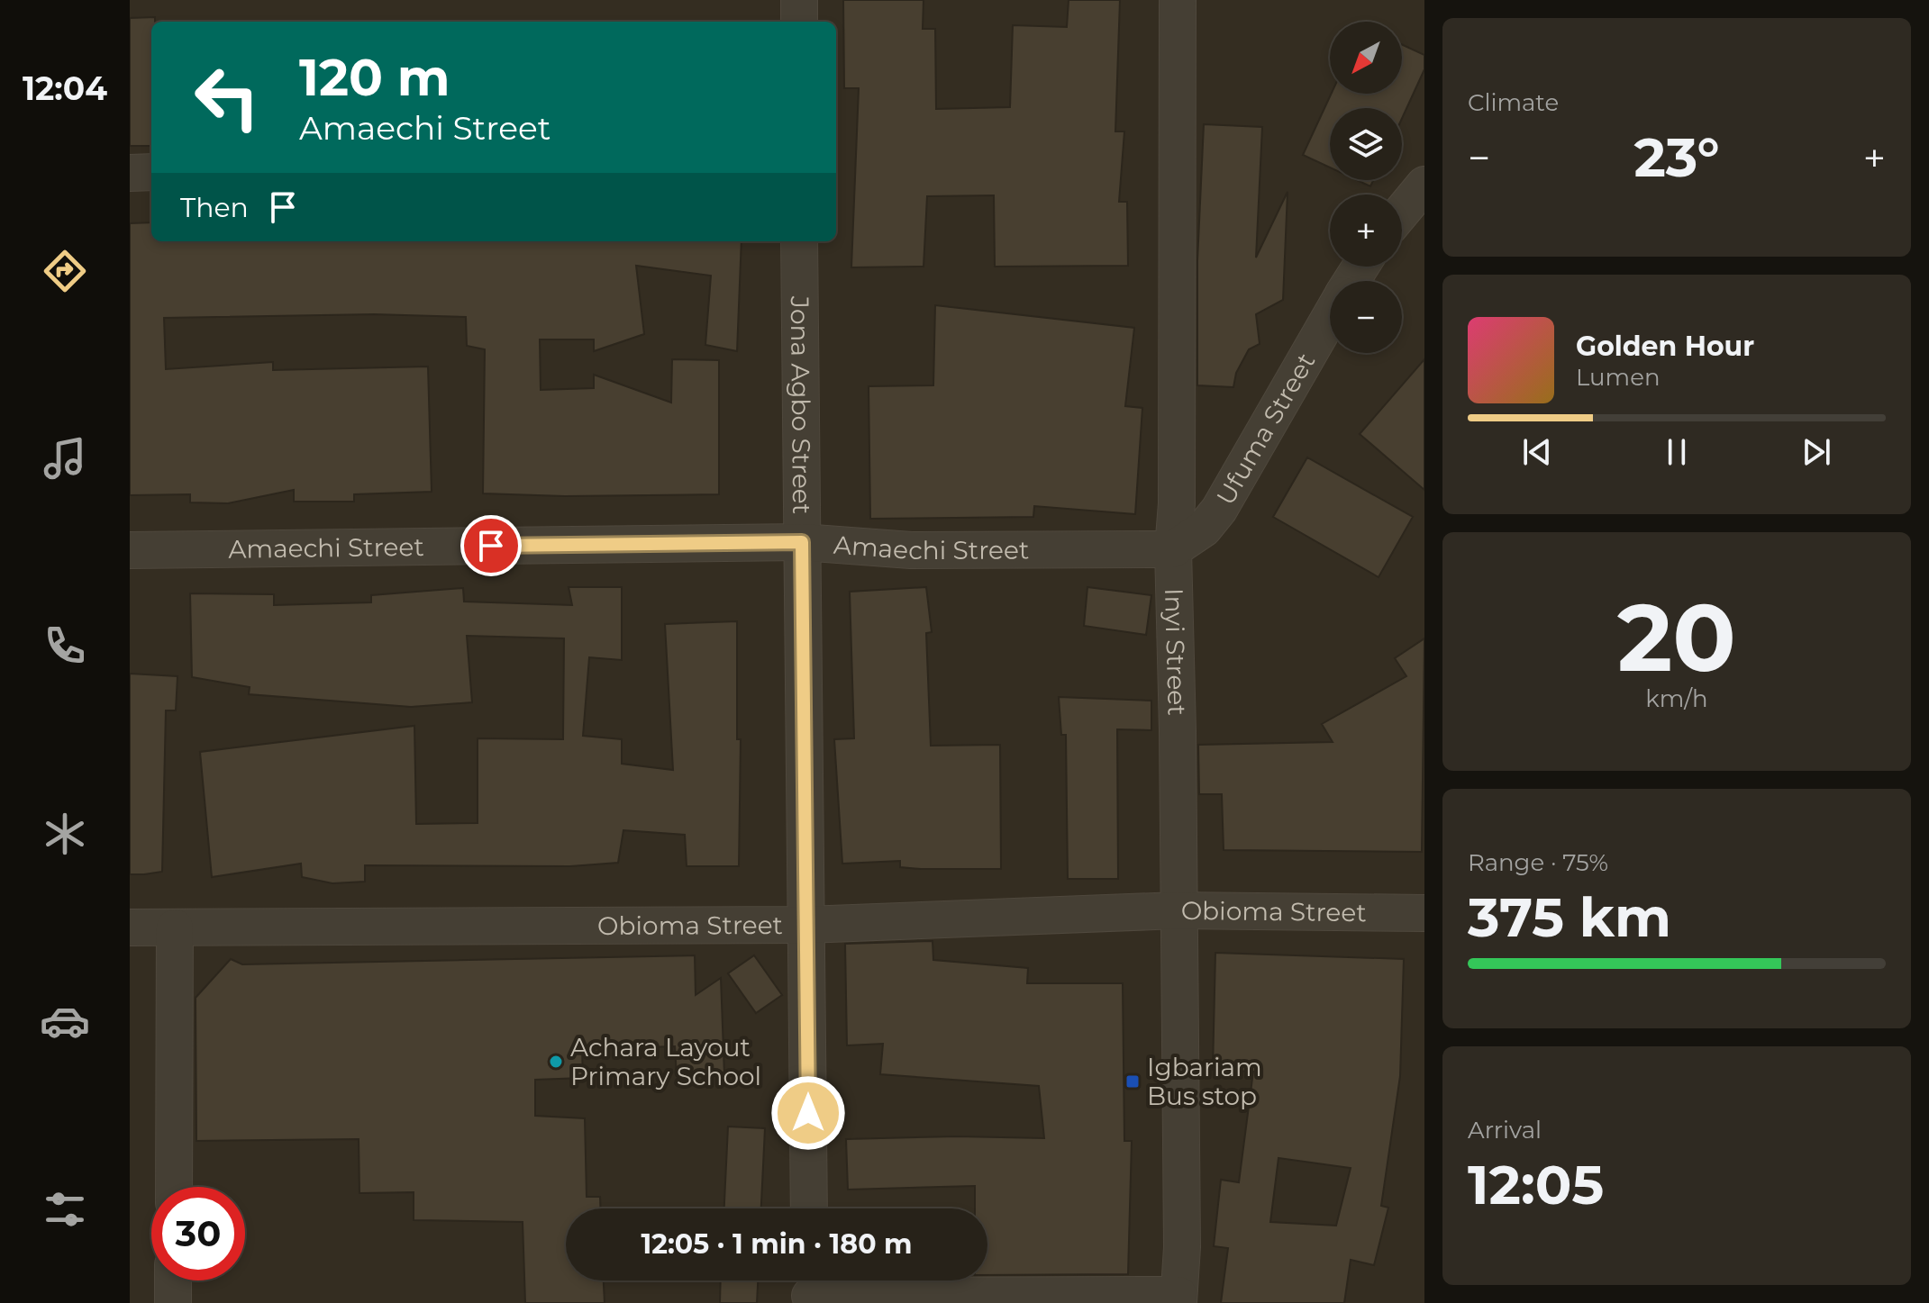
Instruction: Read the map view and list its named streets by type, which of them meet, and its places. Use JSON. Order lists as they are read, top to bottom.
{
  "streets": {
    "street": [
      "Jona Agbo Street",
      "Ufuma Street",
      "Amaechi Street",
      "Inyi Street",
      "Obioma Street"
    ]
  },
  "crossings": [
    ["Jona Agbo Street", "Amaechi Street"],
    ["Jona Agbo Street", "Obioma Street"],
    ["Ufuma Street", "Amaechi Street"],
    ["Ufuma Street", "Inyi Street"],
    ["Amaechi Street", "Inyi Street"],
    ["Inyi Street", "Obioma Street"]
  ],
  "places": {
    "other": ["Achara Layout Primary School"],
    "transit": ["Igbariam Bus stop"]
  },
  "north": "bottom left",
  "page": {
    "tabs": "12:04",
    "tile": [
      "Climate",
      ["20", "km/h"],
      ["Range · 75%", "375 km"],
      ["Arrival", "12:05"]
    ],
    "map_buttons": ["+", "−"],
    "turn": ["120 m", "Amaechi Street"],
    "heat": ["−", "23°", "+"],
    "then": "Then",
    "song": ["Golden Hour", "Lumen"],
    "limit": "30",
    "trip": "12:05 · 1 min · 180 m"
  }
}
